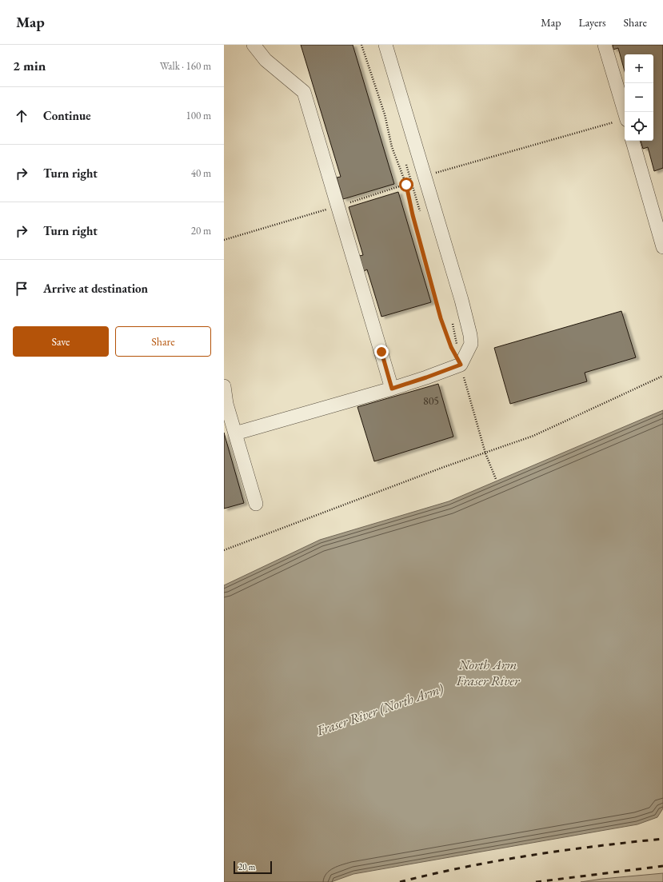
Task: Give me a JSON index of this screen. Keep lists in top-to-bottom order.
{
  "water": ["North Arm Fraser River", "Fraser River (North Arm)"],
  "house_numbers": ["805"],
  "scale_bar": "20 m",
  "page": {
    "header": "Map",
    "nav": ["Map", "Layers", "Share"],
    "heading": ["2 min", "Walk · 160 m"],
    "map_buttons": ["+", "−"],
    "list": [
      ["Continue", "100 m"],
      ["Turn right", "40 m"],
      ["Turn right", "20 m"],
      "Arrive at destination"
    ],
    "buttons": ["Save", "Share"],
    "scale": "20 m"
  }
}
